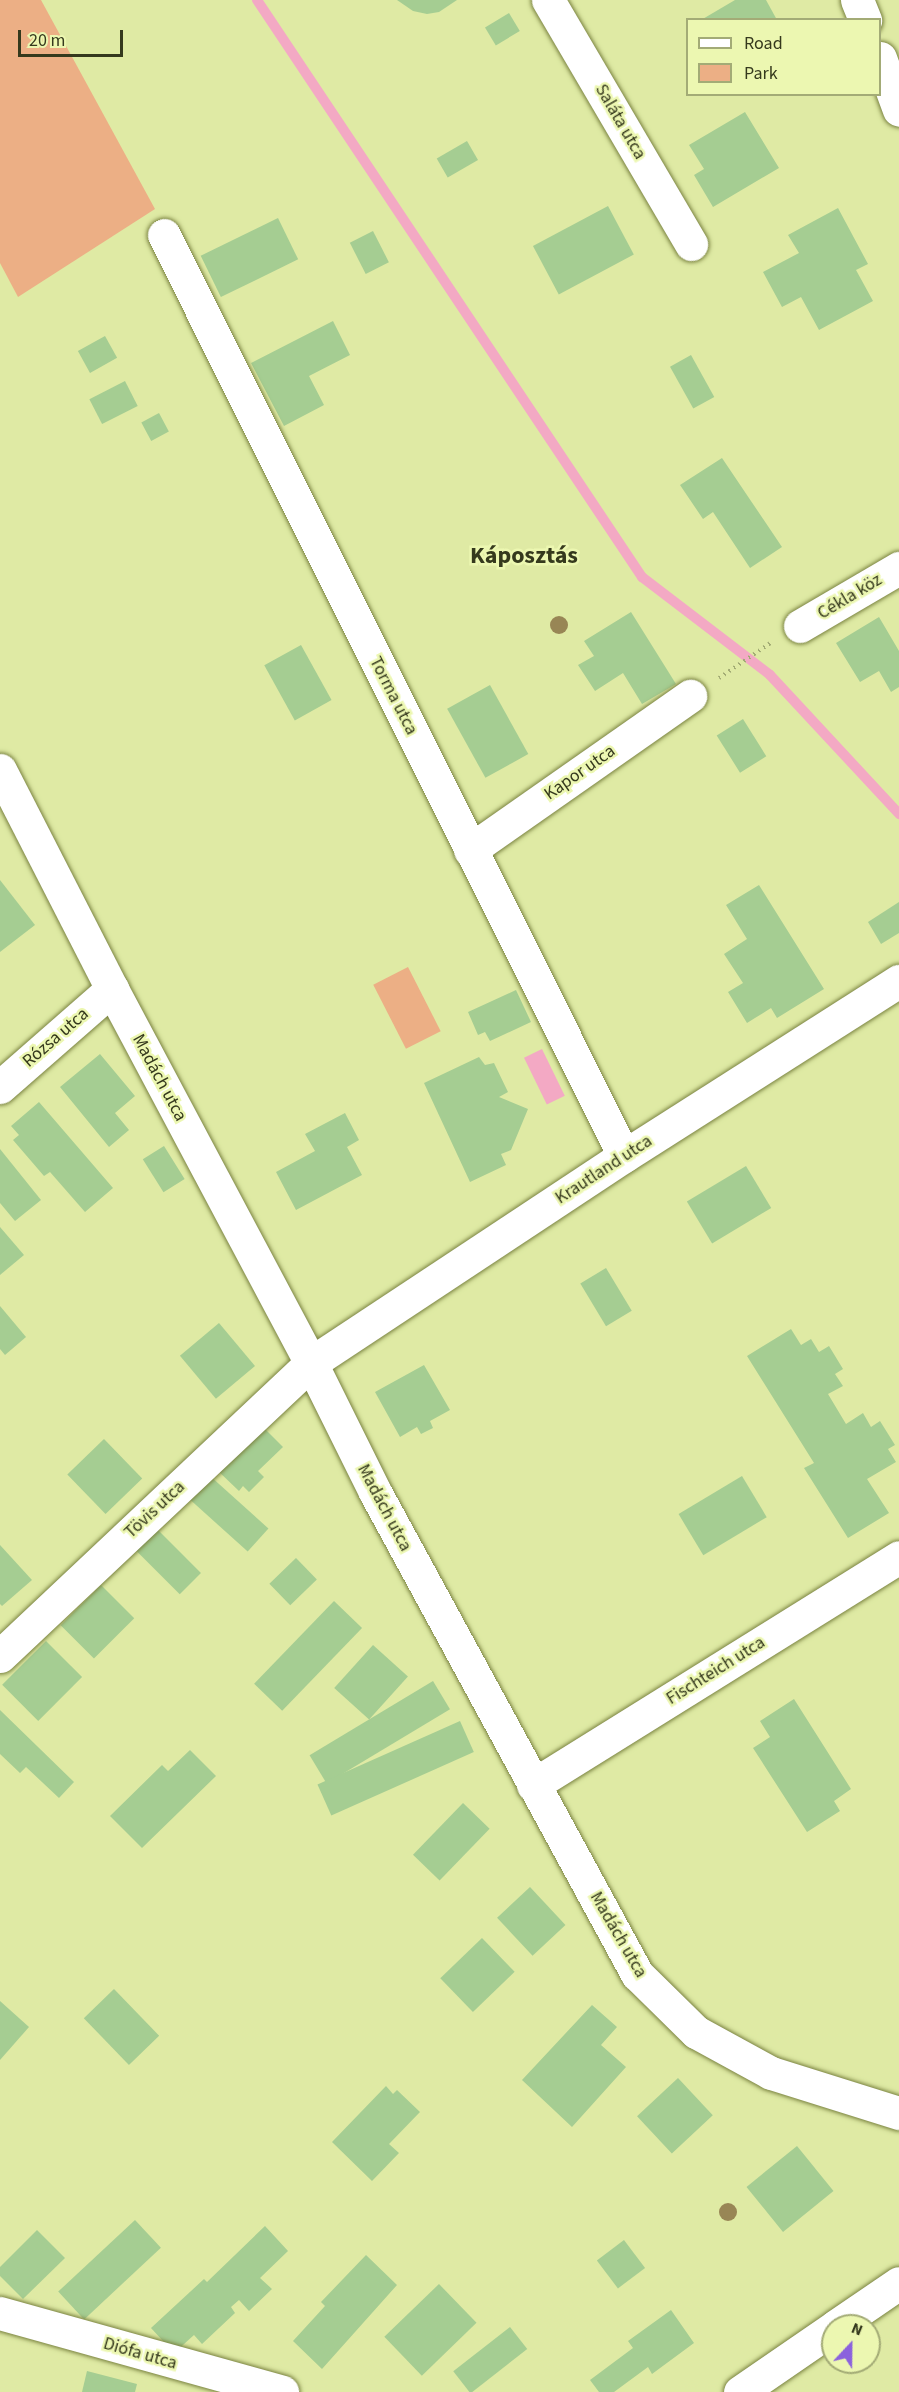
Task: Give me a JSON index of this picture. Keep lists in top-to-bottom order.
{
  "streets": {
    "street": [
      "Saláta utca",
      "Cékla köz",
      "Torma utca",
      "Kapor utca",
      "Rózsa utca",
      "Madách utca",
      "Krautland utca",
      "Tövis utca",
      "Fischteich utca",
      "Diófa utca"
    ]
  },
  "crossings": [
    ["Torma utca", "Kapor utca"],
    ["Torma utca", "Krautland utca"],
    ["Rózsa utca", "Madách utca"],
    ["Madách utca", "Krautland utca"],
    ["Madách utca", "Tövis utca"],
    ["Madách utca", "Fischteich utca"],
    ["Krautland utca", "Tövis utca"]
  ],
  "districts": ["Káposztás"],
  "legend": ["Road", "Park"],
  "scale_bar": "20 m",
  "north": "top"
}
